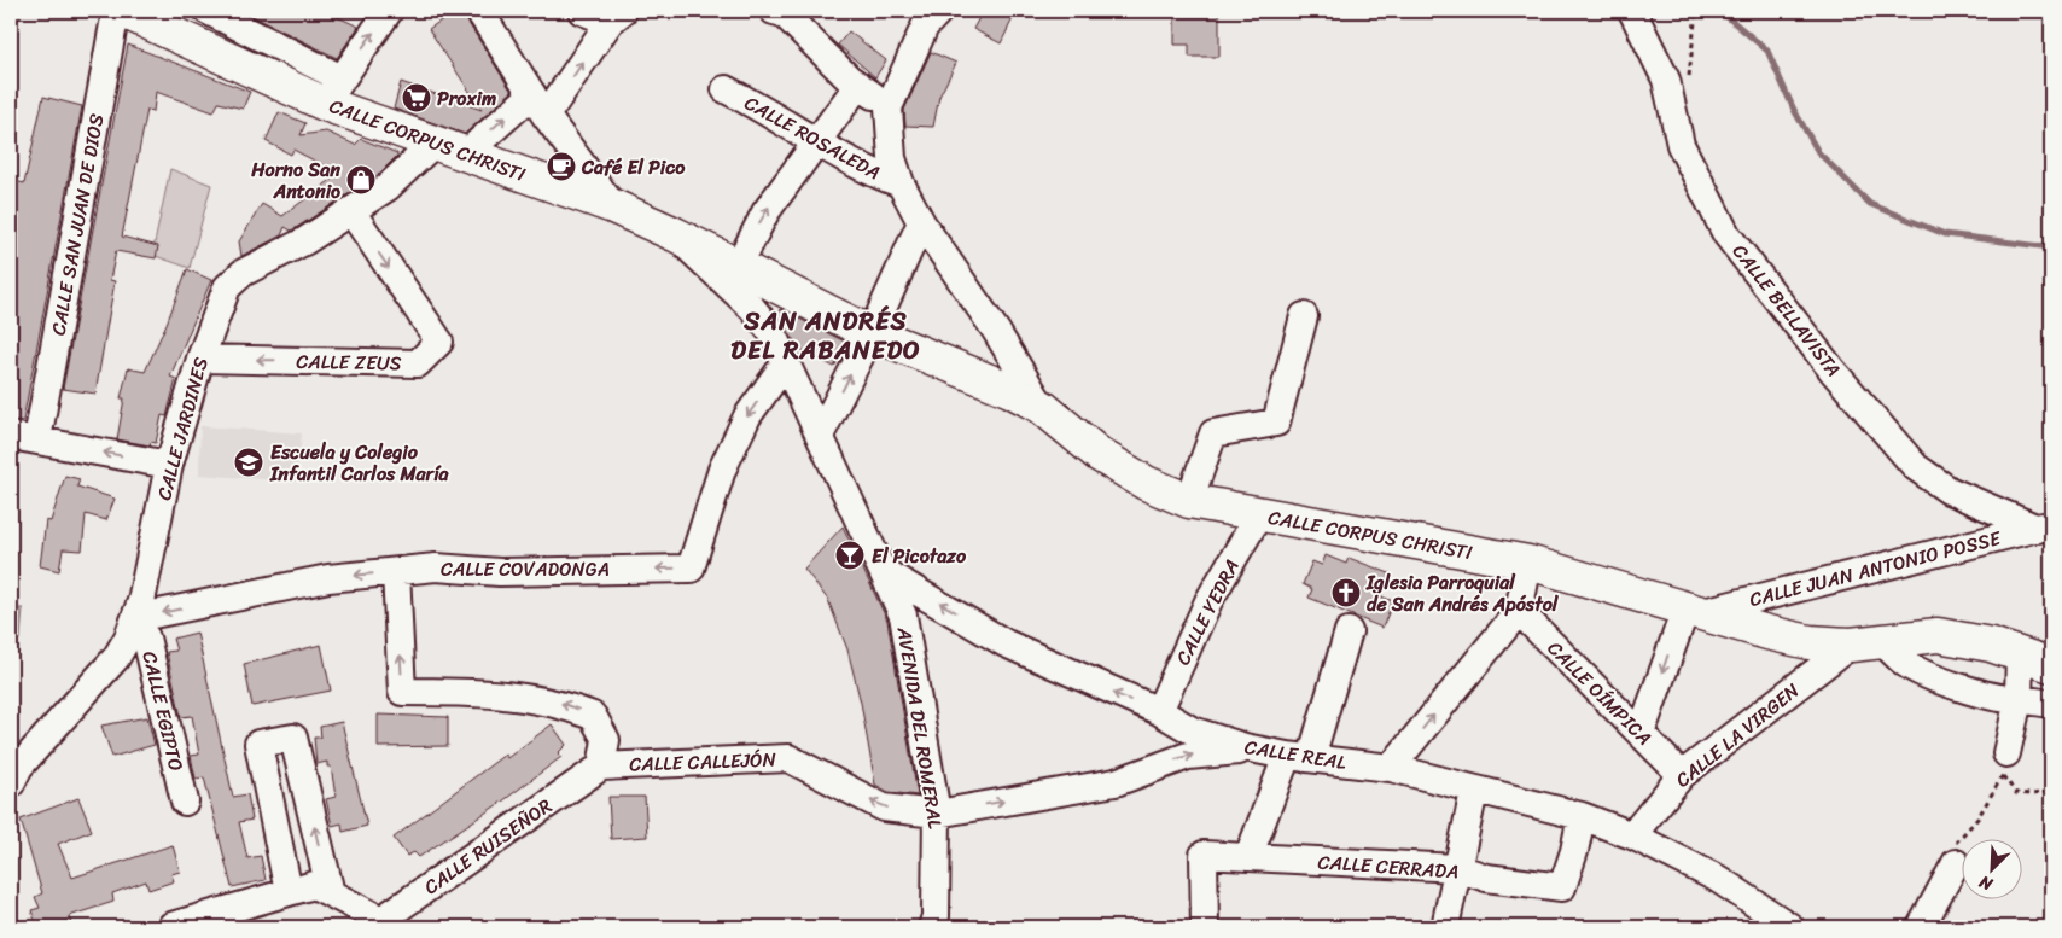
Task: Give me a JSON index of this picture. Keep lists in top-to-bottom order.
{
  "streets": {
    "main road": ["CALLE CORPUS CHRISTI"],
    "street": [
      "CALLE ROSALEDA",
      "CALLE SAN JUAN DE DIOS",
      "CALLE BELLAVISTA",
      "CALLE ZEUS",
      "CALLE JARDINES",
      "CALLE COVADONGA",
      "CALLE JUAN ANTONIO POSSE",
      "CALLE YEDRA",
      "CALLE OÍMPICA",
      "CALLE EGIPTO",
      "AVENIDA DEL ROMERAL",
      "CALLE LA VIRGEN",
      "CALLE REAL",
      "CALLE CALLEJÓN",
      "CALLE RUISEÑOR",
      "CALLE CERRADA"
    ]
  },
  "crossings": [
    ["CALLE CORPUS CHRISTI", "CALLE JARDINES"],
    ["CALLE CORPUS CHRISTI", "CALLE JUAN ANTONIO POSSE"],
    ["CALLE CORPUS CHRISTI", "CALLE YEDRA"],
    ["CALLE CORPUS CHRISTI", "AVENIDA DEL ROMERAL"],
    ["CALLE CORPUS CHRISTI", "CALLE LA VIRGEN"],
    ["CALLE BELLAVISTA", "CALLE JUAN ANTONIO POSSE"],
    ["CALLE ZEUS", "CALLE JARDINES"],
    ["CALLE JARDINES", "CALLE COVADONGA"],
    ["CALLE JARDINES", "CALLE EGIPTO"],
    ["CALLE COVADONGA", "CALLE EGIPTO"],
    ["CALLE COVADONGA", "AVENIDA DEL ROMERAL"],
    ["CALLE YEDRA", "CALLE REAL"],
    ["CALLE OÍMPICA", "CALLE LA VIRGEN"],
    ["AVENIDA DEL ROMERAL", "CALLE REAL"],
    ["AVENIDA DEL ROMERAL", "CALLE CALLEJÓN"],
    ["CALLE LA VIRGEN", "CALLE REAL"],
    ["CALLE REAL", "CALLE CALLEJÓN"],
    ["CALLE REAL", "CALLE CERRADA"],
    ["CALLE CALLEJÓN", "CALLE RUISEÑOR"]
  ],
  "one_way": ["CALLE COVADONGA"],
  "districts": ["SAN ANDRÉS DEL RABANEDO"],
  "places": {
    "supermarket": ["Proxim"],
    "cafe": ["Café El Pico"],
    "shop": ["Horno San Antonio"],
    "school or university": ["Escuela y Colegio Infantil Carlos María"],
    "bar": ["El Picotazo"],
    "church": ["Iglesia Parroquial de San Andrés Apóstol"]
  },
  "north": "bottom left"
}
